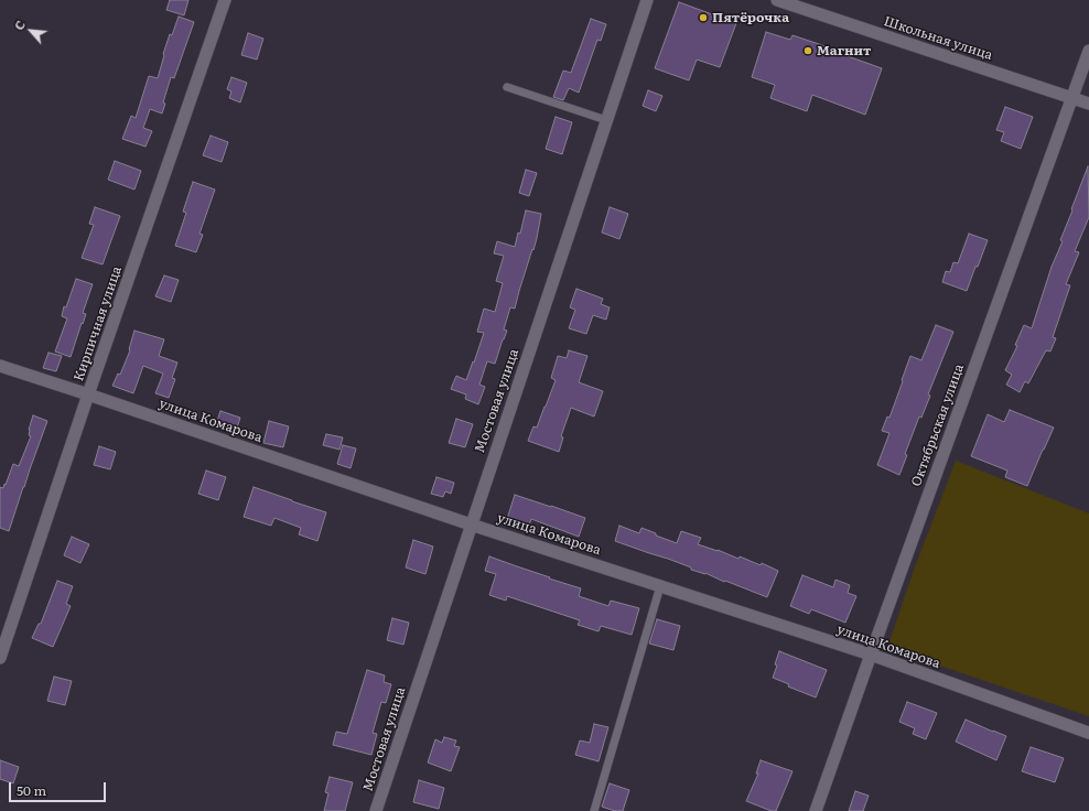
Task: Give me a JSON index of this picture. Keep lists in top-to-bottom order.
{
  "streets": {
    "street": [
      "Школьная улица",
      "Кирпичная улица",
      "Мостовая улица",
      "улица Комарова",
      "Октябрьская улица"
    ]
  },
  "crossings": [
    ["Школьная улица", "Октябрьская улица"],
    ["Кирпичная улица", "улица Комарова"],
    ["Мостовая улица", "улица Комарова"],
    ["улица Комарова", "Октябрьская улица"]
  ],
  "places": ["Пятёрочка", "Магнит"],
  "scale_bar": "50 m",
  "north": "top left"
}
